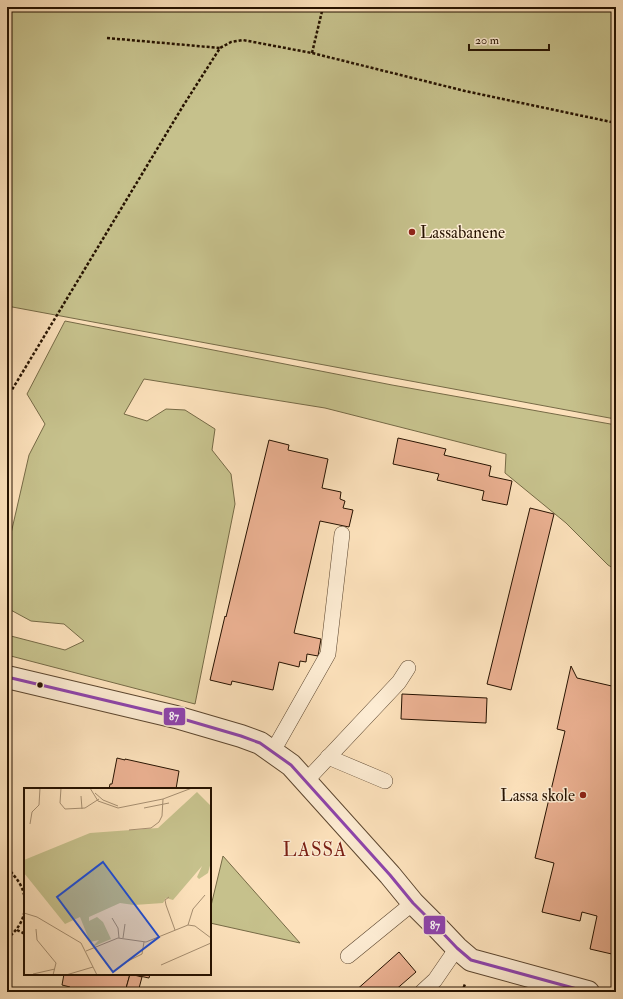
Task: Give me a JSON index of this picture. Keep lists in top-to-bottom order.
{
  "districts": ["LASSA"],
  "places": ["Lassabanene", "Lassa skole"],
  "lines": ["transit line 87"],
  "scale_bar": "20 m"
}
